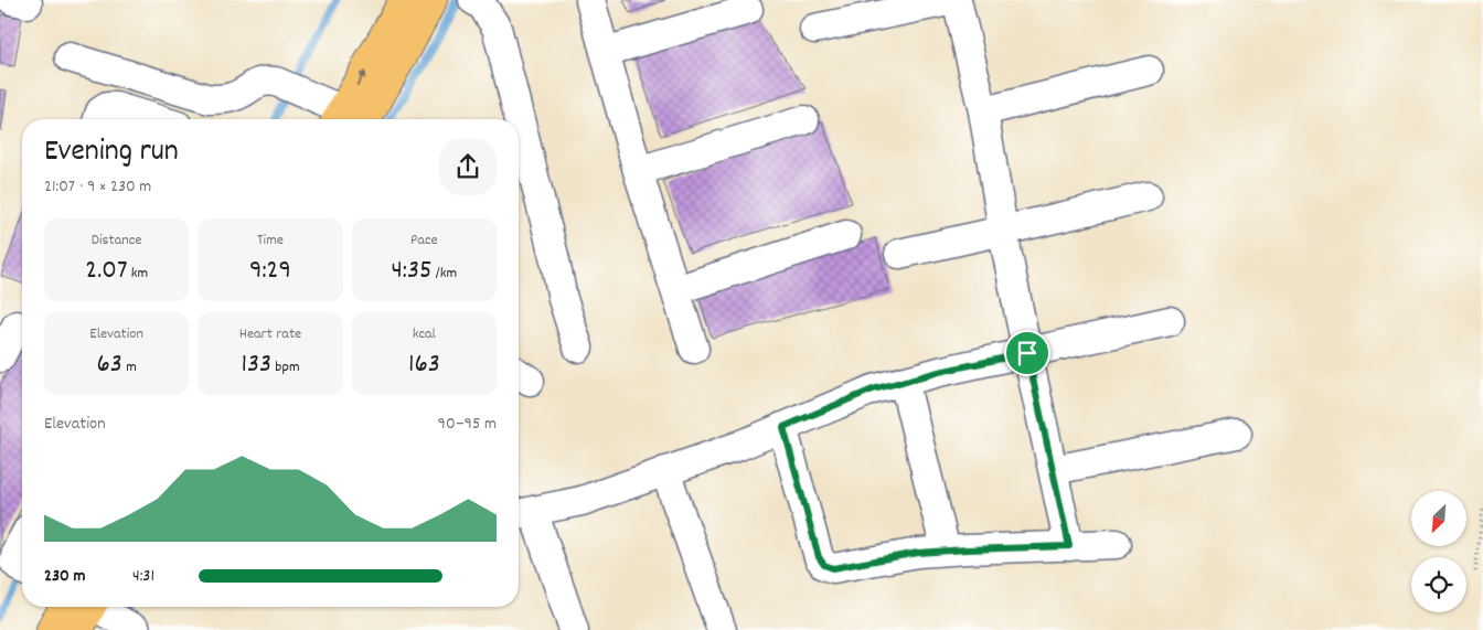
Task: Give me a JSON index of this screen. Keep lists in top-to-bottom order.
{
  "north": "bottom left",
  "page": {
    "heading": ["Evening run", "21:07 · 9 × 230 m"],
    "stats": [
      ["Distance", "2.07 km"],
      ["Time", "9:29"],
      ["Pace", "4:35 /km"],
      ["Elevation", "63 m"],
      ["Heart rate", "133 bpm"],
      ["kcal", "163"]
    ],
    "chart": ["Elevation", "90–95 m"],
    "list": [
      {
        "name": "230 m",
        "note": "4:31"
      }
    ]
  }
}
